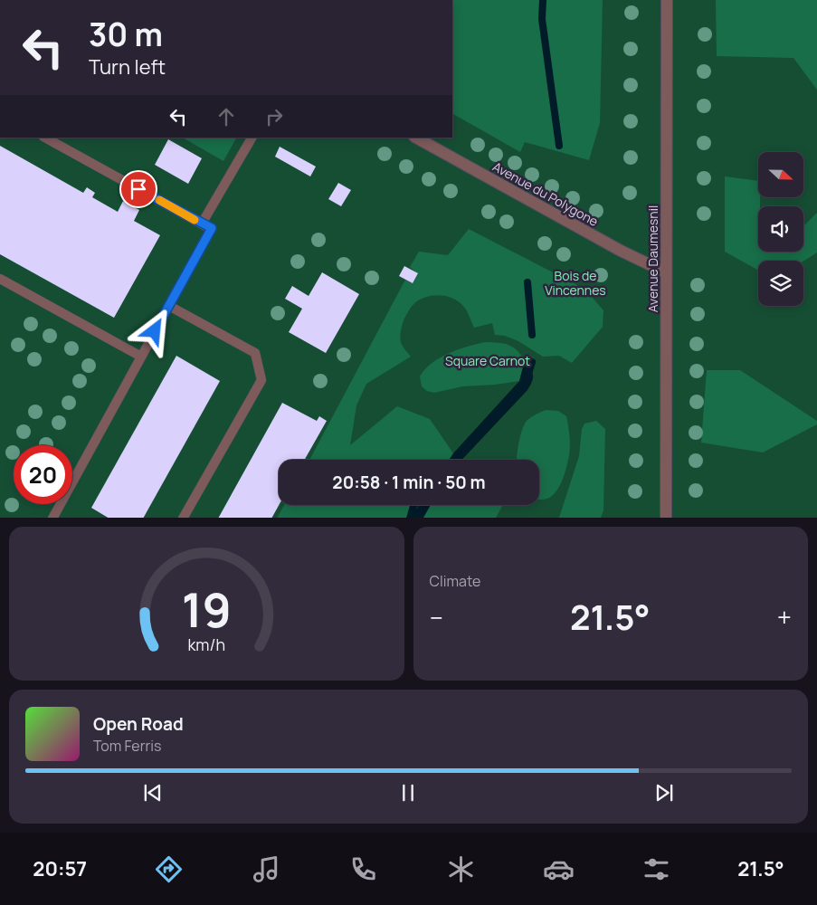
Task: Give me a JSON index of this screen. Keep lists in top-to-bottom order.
{
  "streets": {
    "street": ["Avenue du Polygone", "Avenue Daumesnil"]
  },
  "crossings": [
    ["Avenue du Polygone", "Avenue Daumesnil"]
  ],
  "parks": ["Bois de Vincennes", "Square Carnot"],
  "north": "right",
  "page": {
    "turn": ["30 m", "Turn left"],
    "limit": "20",
    "trip": "20:58 · 1 min · 50 m",
    "tile": "Climate",
    "heat": ["−", "21.5°", "+"],
    "song": ["Open Road", "Tom Ferris"],
    "tabs": ["20:57", "21.5°"],
    "gauge": ["19", "km/h"]
  }
}
